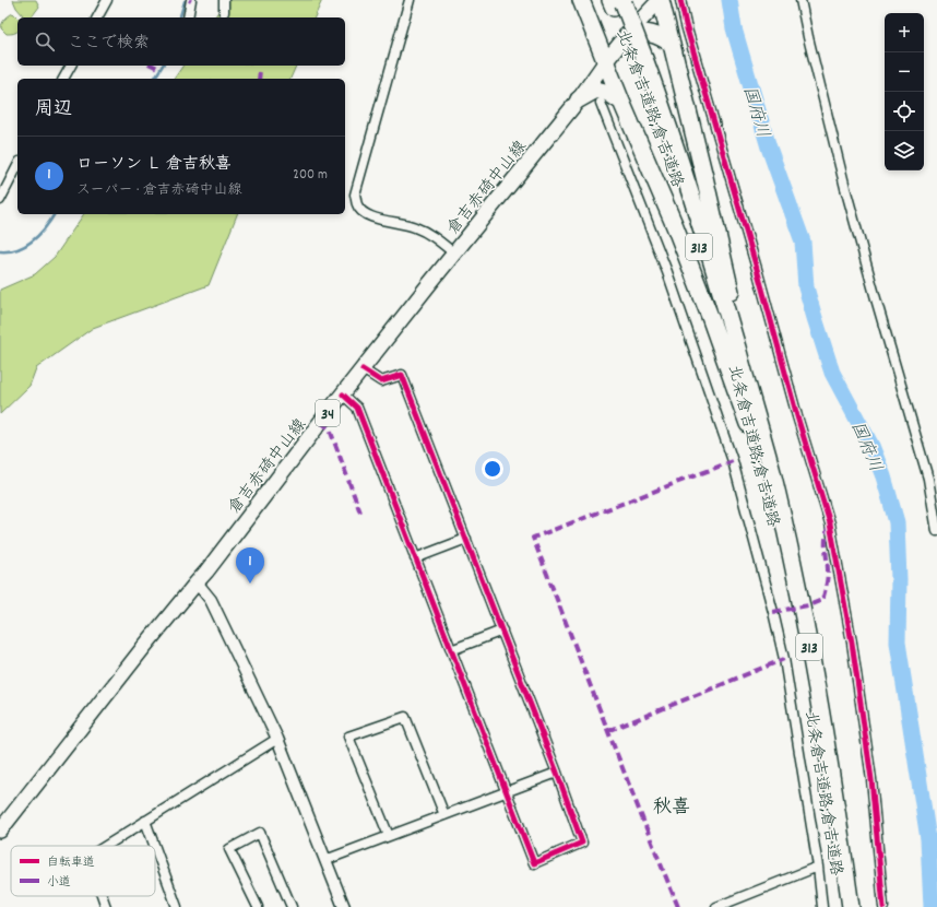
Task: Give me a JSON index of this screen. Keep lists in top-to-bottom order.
{
  "streets": {
    "highway": ["北条倉吉道路;倉吉道路", "313"],
    "main road": ["倉吉赤碕中山線", "34"]
  },
  "districts": ["秋喜"],
  "water": ["国府川"],
  "legend": ["自転車道", "小道"],
  "page": {
    "map_buttons": ["+", "−"],
    "search": "ここで検索",
    "heading": "周辺",
    "list": [
      {
        "mark": "1",
        "name": "ローソン Ｌ 倉吉秋喜",
        "note": "スーパー · 倉吉赤碕中山線",
        "value": "200 m"
      }
    ],
    "pins": "1"
  }
}
